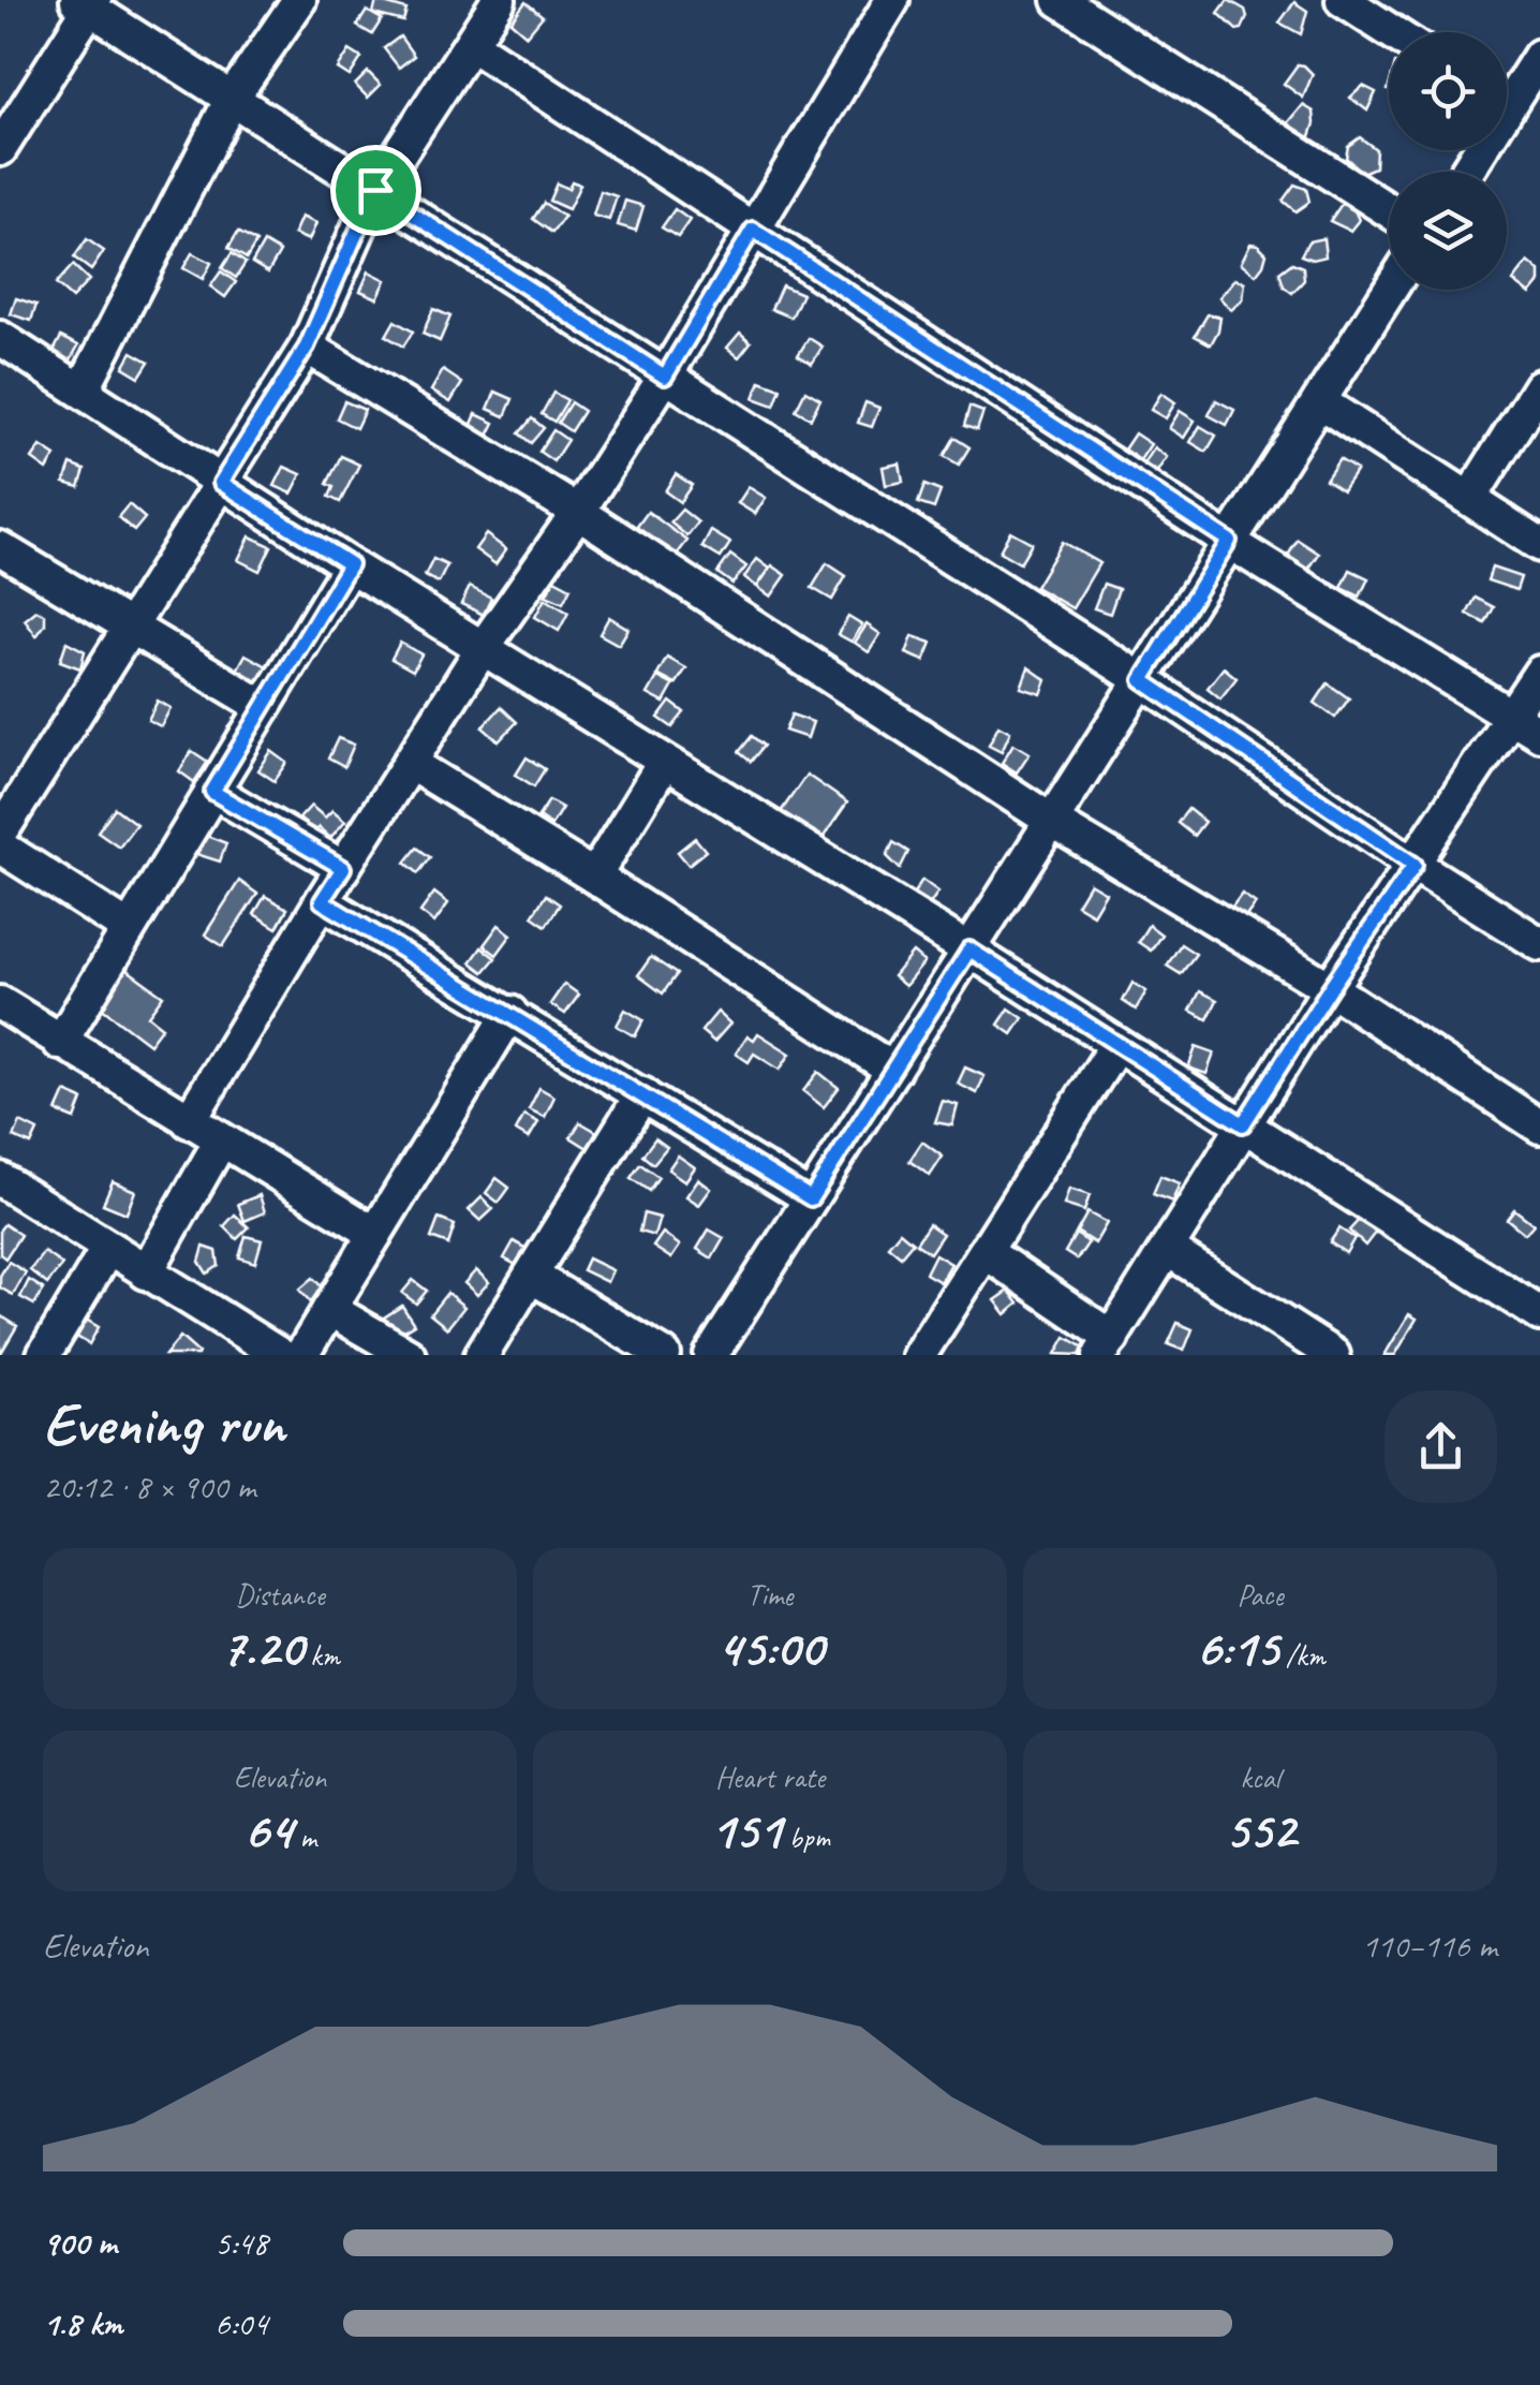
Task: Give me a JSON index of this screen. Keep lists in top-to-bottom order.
{
  "page": {
    "heading": ["Evening run", "20:12 · 8 × 900 m"],
    "stats": [
      ["Distance", "7.20 km"],
      ["Time", "45:00"],
      ["Pace", "6:15 /km"],
      ["Elevation", "64 m"],
      ["Heart rate", "151 bpm"],
      ["kcal", "552"]
    ],
    "chart": ["Elevation", "110–116 m"],
    "list": [
      {
        "name": "900 m",
        "note": "5:48"
      },
      {
        "name": "1.8 km",
        "note": "6:04"
      }
    ]
  }
}
